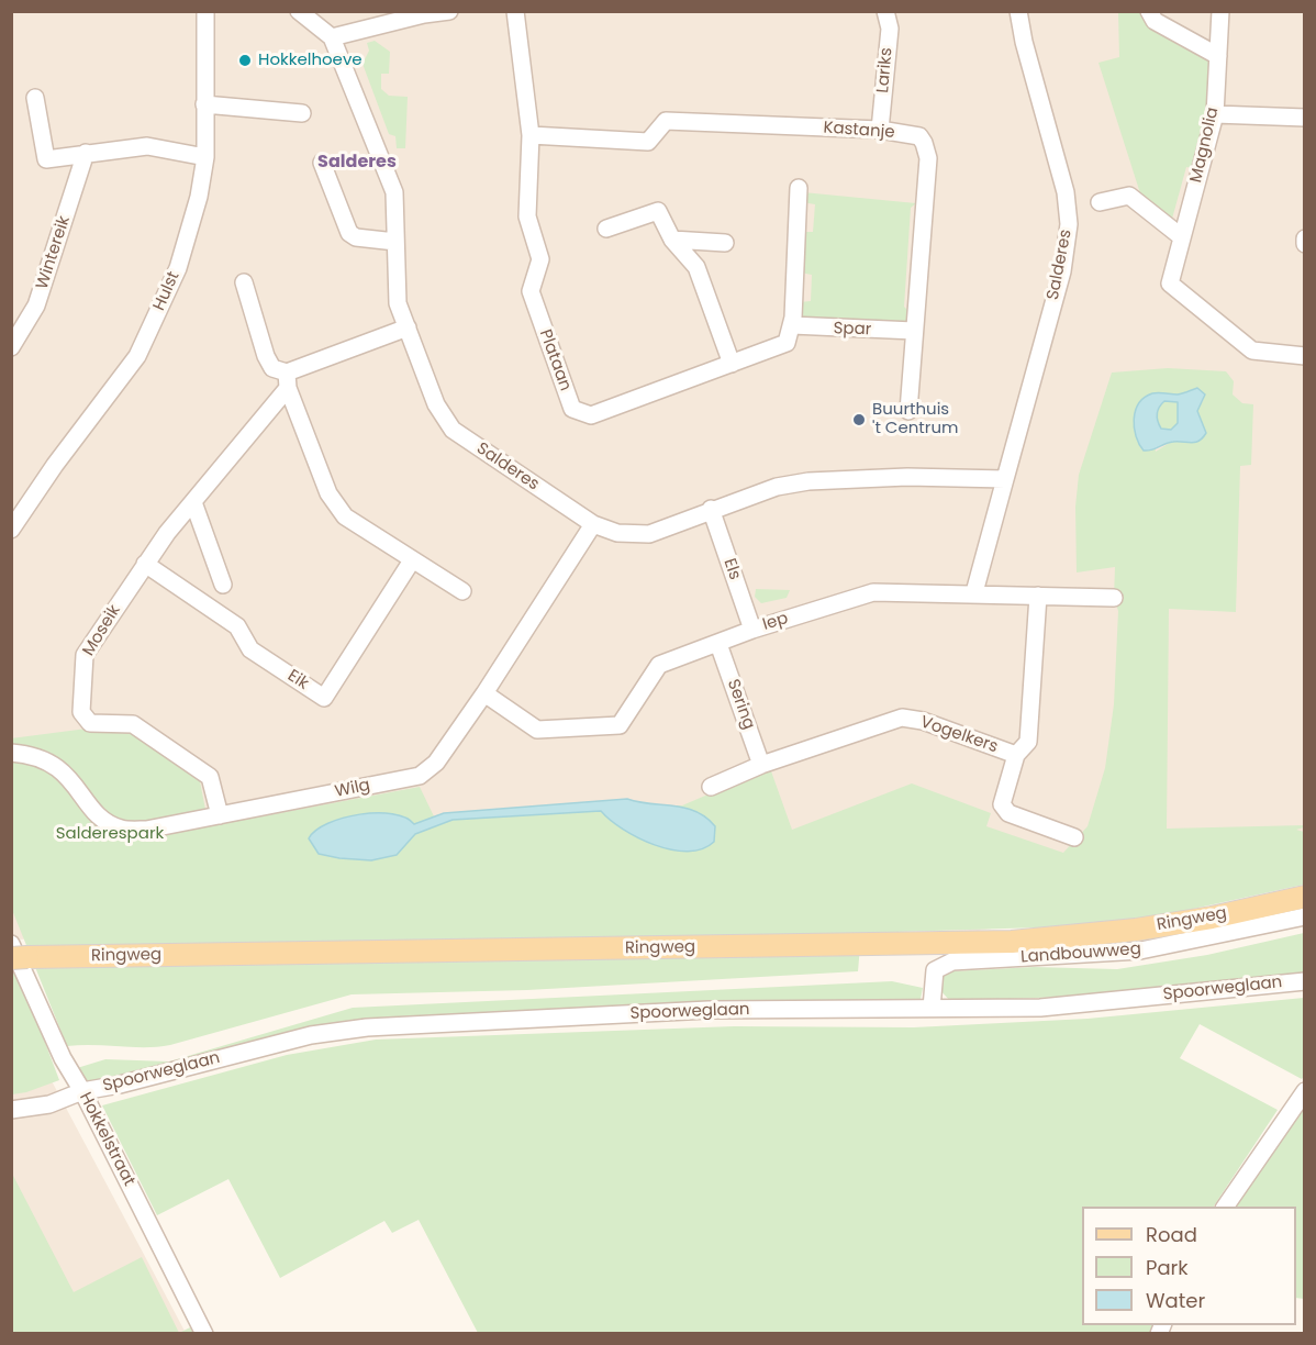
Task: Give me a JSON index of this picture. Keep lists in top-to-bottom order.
{
  "streets": {
    "main road": ["Ringweg"],
    "street": [
      "Lariks",
      "Kastanje",
      "Magnolia",
      "Wintereik",
      "Salderes",
      "Hulst",
      "Spar",
      "Plataan",
      "Els",
      "Iep",
      "Moseik",
      "Eik",
      "Sering",
      "Vogelkers",
      "Wilg",
      "Landbouwweg",
      "Spoorweglaan",
      "Hokkelstraat"
    ]
  },
  "crossings": [
    ["Lariks", "Kastanje"],
    ["Kastanje", "Spar"],
    ["Kastanje", "Plataan"],
    ["Salderes", "Els"],
    ["Salderes", "Iep"],
    ["Salderes", "Moseik"],
    ["Salderes", "Wilg"],
    ["Spar", "Plataan"],
    ["Els", "Iep"],
    ["Iep", "Sering"],
    ["Iep", "Vogelkers"],
    ["Iep", "Wilg"],
    ["Moseik", "Eik"],
    ["Moseik", "Wilg"],
    ["Sering", "Vogelkers"],
    ["Ringweg", "Hokkelstraat"],
    ["Landbouwweg", "Spoorweglaan"],
    ["Spoorweglaan", "Hokkelstraat"]
  ],
  "districts": ["Salderes"],
  "parks": ["Salderespark"],
  "places": ["Hokkelhoeve", "Buurthuis 't Centrum"],
  "legend": ["Road", "Park", "Water"]
}
